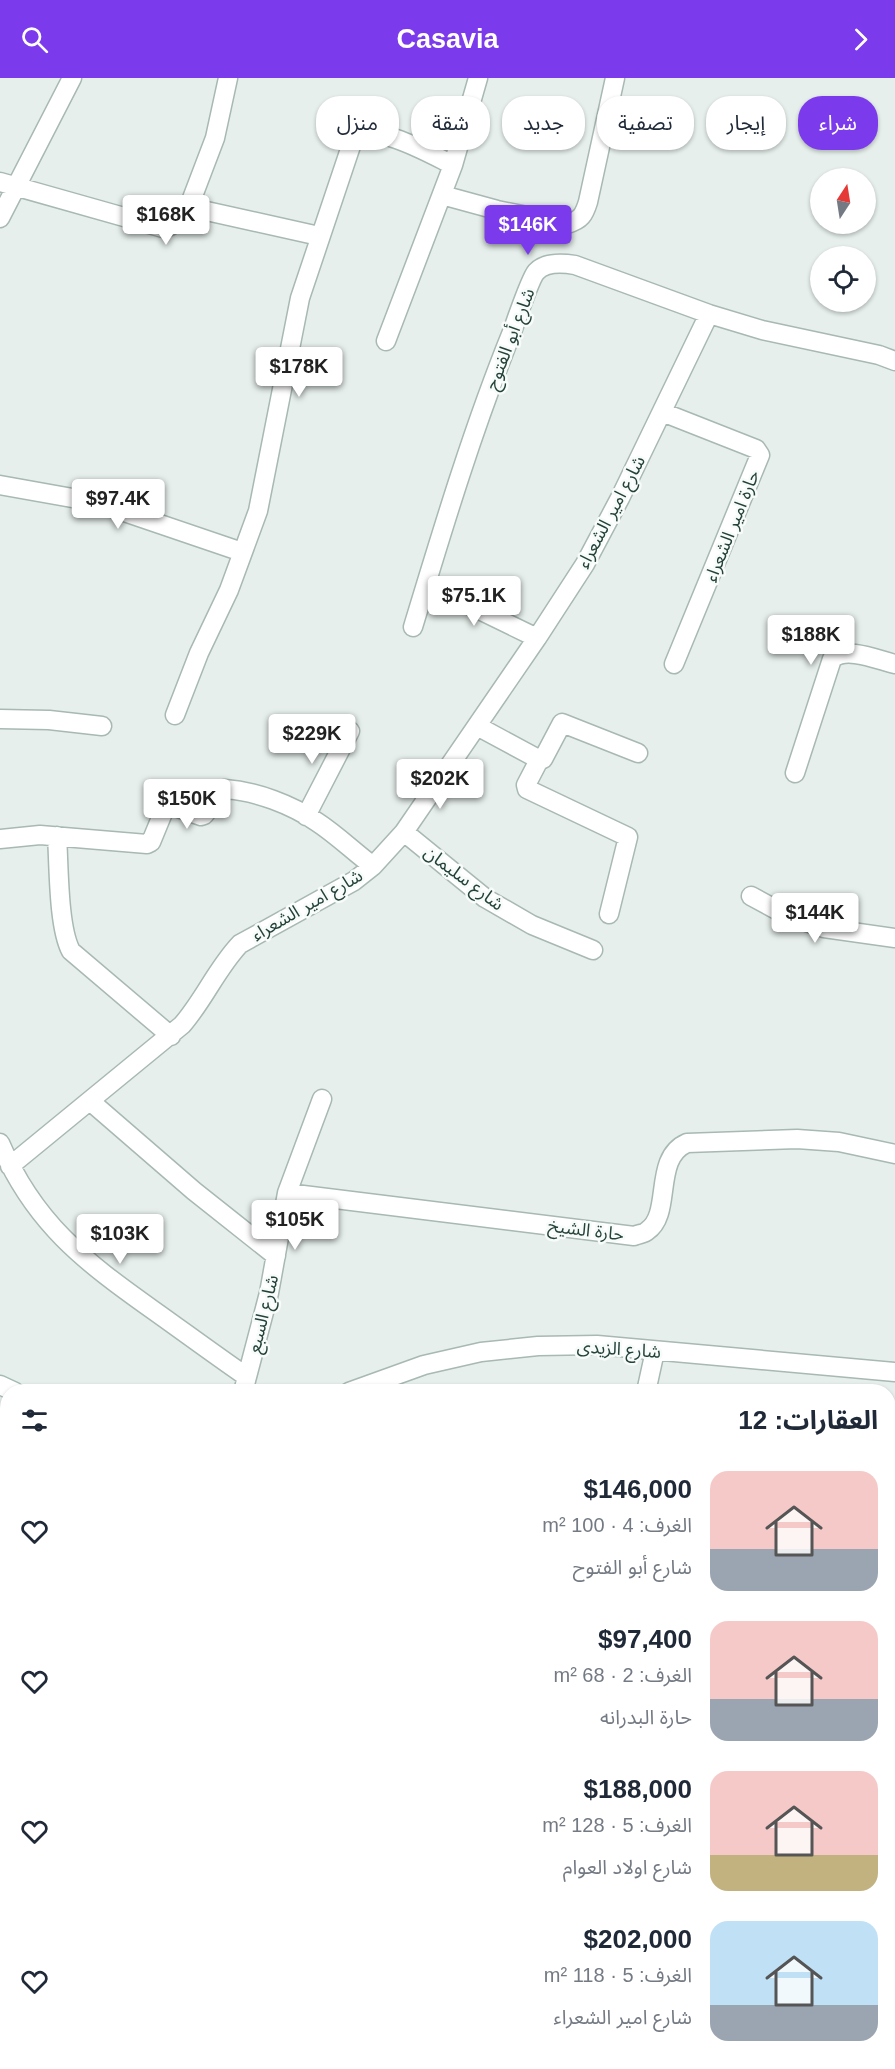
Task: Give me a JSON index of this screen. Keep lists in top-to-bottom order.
{
  "streets": {
    "street": [
      "شارع أبو الفتوح",
      "شارع امير الشعراء",
      "حارة امير الشعراء",
      "شارع سليمان",
      "حارة الشيخ",
      "شارع السبع",
      "شارع الزيدى"
    ]
  },
  "crossings": [
    ["شارع أبو الفتوح", "شارع امير الشعراء"],
    ["شارع امير الشعراء", "حارة امير الشعراء"],
    ["شارع امير الشعراء", "شارع سليمان"],
    ["حارة الشيخ", "شارع السبع"]
  ],
  "north": "top",
  "page": {
    "header": "Casavia",
    "chip": [
      "شراء",
      "إيجار",
      "تصفية",
      "جديد",
      "شقة",
      "منزل"
    ],
    "price": [
      "$168K",
      "$146K",
      "$178K",
      "$97.4K",
      "$75.1K",
      "$188K",
      "$229K",
      "$202K",
      "$150K",
      "$144K",
      "$105K",
      "$103K"
    ],
    "heading": "العقارات: 12",
    "list": [
      {
        "name": "$146,000",
        "note": "الغرف: 4 · 100 m² · شارع أبو الفتوح"
      },
      {
        "name": "$97,400",
        "note": "الغرف: 2 · 68 m² · حارة البدرانه"
      },
      {
        "name": "$188,000",
        "note": "الغرف: 5 · 128 m² · شارع اولاد العوام"
      },
      {
        "name": "$202,000",
        "note": "الغرف: 5 · 118 m² · شارع امير الشعراء"
      }
    ]
  }
}
